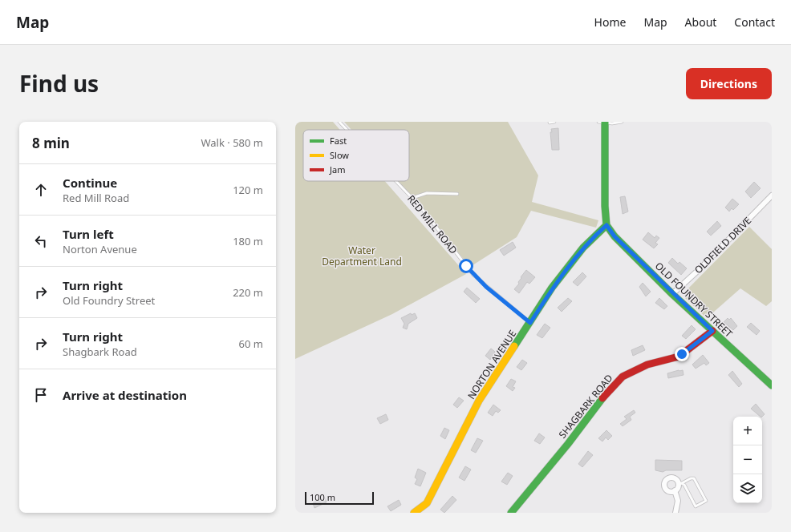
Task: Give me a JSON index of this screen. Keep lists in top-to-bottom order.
{
  "streets": {
    "street": [
      "OLDFIELD DRIVE",
      "OLD FOUNDRY STREET",
      "NORTON AVENUE",
      "SHAGBARK ROAD"
    ],
    "lane": ["RED MILL ROAD"]
  },
  "crossings": [
    ["RED MILL ROAD", "NORTON AVENUE"],
    ["OLDFIELD DRIVE", "OLD FOUNDRY STREET"],
    ["OLD FOUNDRY STREET", "NORTON AVENUE"],
    ["OLD FOUNDRY STREET", "SHAGBARK ROAD"]
  ],
  "parks": ["Water Department Land"],
  "legend": ["Fast", "Slow", "Jam"],
  "scale_bar": "100 m",
  "page": {
    "header": "Map",
    "nav": [
      "Home",
      "Map",
      "About",
      "Contact"
    ],
    "title": "Find us",
    "buttons": "Directions",
    "heading": ["8 min", "Walk · 580 m"],
    "list": [
      ["Continue", "Red Mill Road", "120 m"],
      ["Turn left", "Norton Avenue", "180 m"],
      ["Turn right", "Old Foundry Street", "220 m"],
      ["Turn right", "Shagbark Road", "60 m"],
      "Arrive at destination"
    ],
    "map_buttons": ["+", "−"],
    "scale": "100 m"
  }
}
